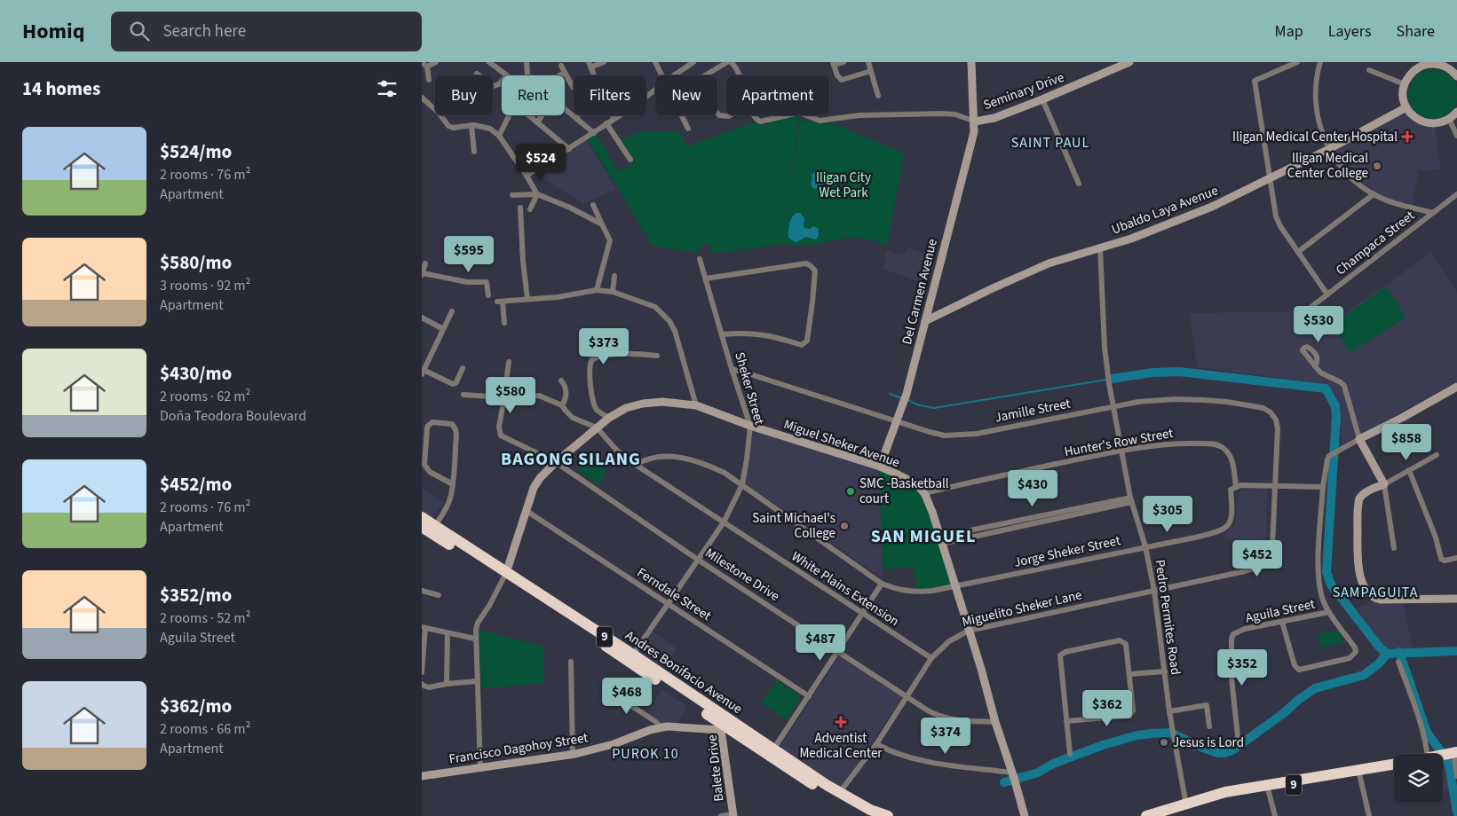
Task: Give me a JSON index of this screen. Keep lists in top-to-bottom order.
{
  "streets": {
    "highway": ["9", "Andres Bonifacio Avenue"],
    "street": [
      "Seminary Drive",
      "Ubaldo Laya Avenue",
      "Champaca Street",
      "Del Carmen Avenue",
      "Sheker Street",
      "Jamille Street",
      "Hunter's Row Street",
      "Miguel Sheker Avenue",
      "Jorge Sheker Street",
      "Milestone Drive",
      "White Plains Extension",
      "Ferndale Street",
      "Miguelito Sheker Lane",
      "Aguila Street",
      "Pedro Permites Road",
      "Francisco Dagohoy Street",
      "Balete Drive"
    ]
  },
  "crossings": [
    ["Seminary Drive", "Del Carmen Avenue"],
    ["Ubaldo Laya Avenue", "Del Carmen Avenue"],
    ["Ubaldo Laya Avenue", "Pedro Permites Road"],
    ["Del Carmen Avenue", "Jamille Street"],
    ["Del Carmen Avenue", "Miguel Sheker Avenue"],
    ["Sheker Street", "Jamille Street"],
    ["Sheker Street", "Miguel Sheker Avenue"],
    ["Sheker Street", "Jorge Sheker Street"],
    ["Sheker Street", "Milestone Drive"],
    ["Sheker Street", "White Plains Extension"],
    ["Sheker Street", "Ferndale Street"],
    ["Sheker Street", "Andres Bonifacio Avenue"],
    ["Jamille Street", "Miguelito Sheker Lane"],
    ["Jamille Street", "Pedro Permites Road"],
    ["Hunter's Row Street", "Miguel Sheker Avenue"],
    ["Hunter's Row Street", "Jorge Sheker Street"],
    ["Hunter's Row Street", "Pedro Permites Road"],
    ["Miguel Sheker Avenue", "Milestone Drive"],
    ["Miguel Sheker Avenue", "White Plains Extension"],
    ["Miguel Sheker Avenue", "Ferndale Street"],
    ["Miguel Sheker Avenue", "Andres Bonifacio Avenue"],
    ["Jorge Sheker Street", "White Plains Extension"],
    ["Jorge Sheker Street", "Pedro Permites Road"],
    ["Milestone Drive", "Miguelito Sheker Lane"],
    ["White Plains Extension", "Miguelito Sheker Lane"],
    ["Miguelito Sheker Lane", "Pedro Permites Road"],
    ["Miguelito Sheker Lane", "Andres Bonifacio Avenue"],
    ["Pedro Permites Road", "9"],
    ["Andres Bonifacio Avenue", "Francisco Dagohoy Street"],
    ["Andres Bonifacio Avenue", "Balete Drive"],
    ["Francisco Dagohoy Street", "Balete Drive"]
  ],
  "districts": [
    "SAINT PAUL",
    "BAGONG SILANG",
    "SAN MIGUEL",
    "SAMPAGUITA",
    "PUROK 10"
  ],
  "parks": ["Iligan City Wet Park"],
  "places": {
    "health": ["Iligan Medical Center Hospital", "Adventist Medical Center"],
    "other": [
      "Iligan Medical Center College",
      "SMC -Basketball court",
      "Saint Michael's College",
      "Jesus is Lord"
    ]
  },
  "page": {
    "header": "Homiq",
    "search": "Search here",
    "nav": ["Map", "Layers", "Share"],
    "heading": "14 homes",
    "chip": [
      "Buy",
      "Rent",
      "Filters",
      "New",
      "Apartment"
    ],
    "list": [
      {
        "name": "$524/mo",
        "note": "2 rooms · 76 m² · Apartment"
      },
      {
        "name": "$580/mo",
        "note": "3 rooms · 92 m² · Apartment"
      },
      {
        "name": "$430/mo",
        "note": "2 rooms · 62 m² · Doña Teodora Boulevard"
      },
      {
        "name": "$452/mo",
        "note": "2 rooms · 76 m² · Apartment"
      },
      {
        "name": "$352/mo",
        "note": "2 rooms · 52 m² · Aguila Street"
      },
      {
        "name": "$362/mo",
        "note": "2 rooms · 66 m² · Apartment"
      }
    ],
    "price": [
      "$524",
      "$595",
      "$530",
      "$373",
      "$580",
      "$858",
      "$430",
      "$305",
      "$452",
      "$487",
      "$352",
      "$468",
      "$362",
      "$374"
    ]
  }
}
